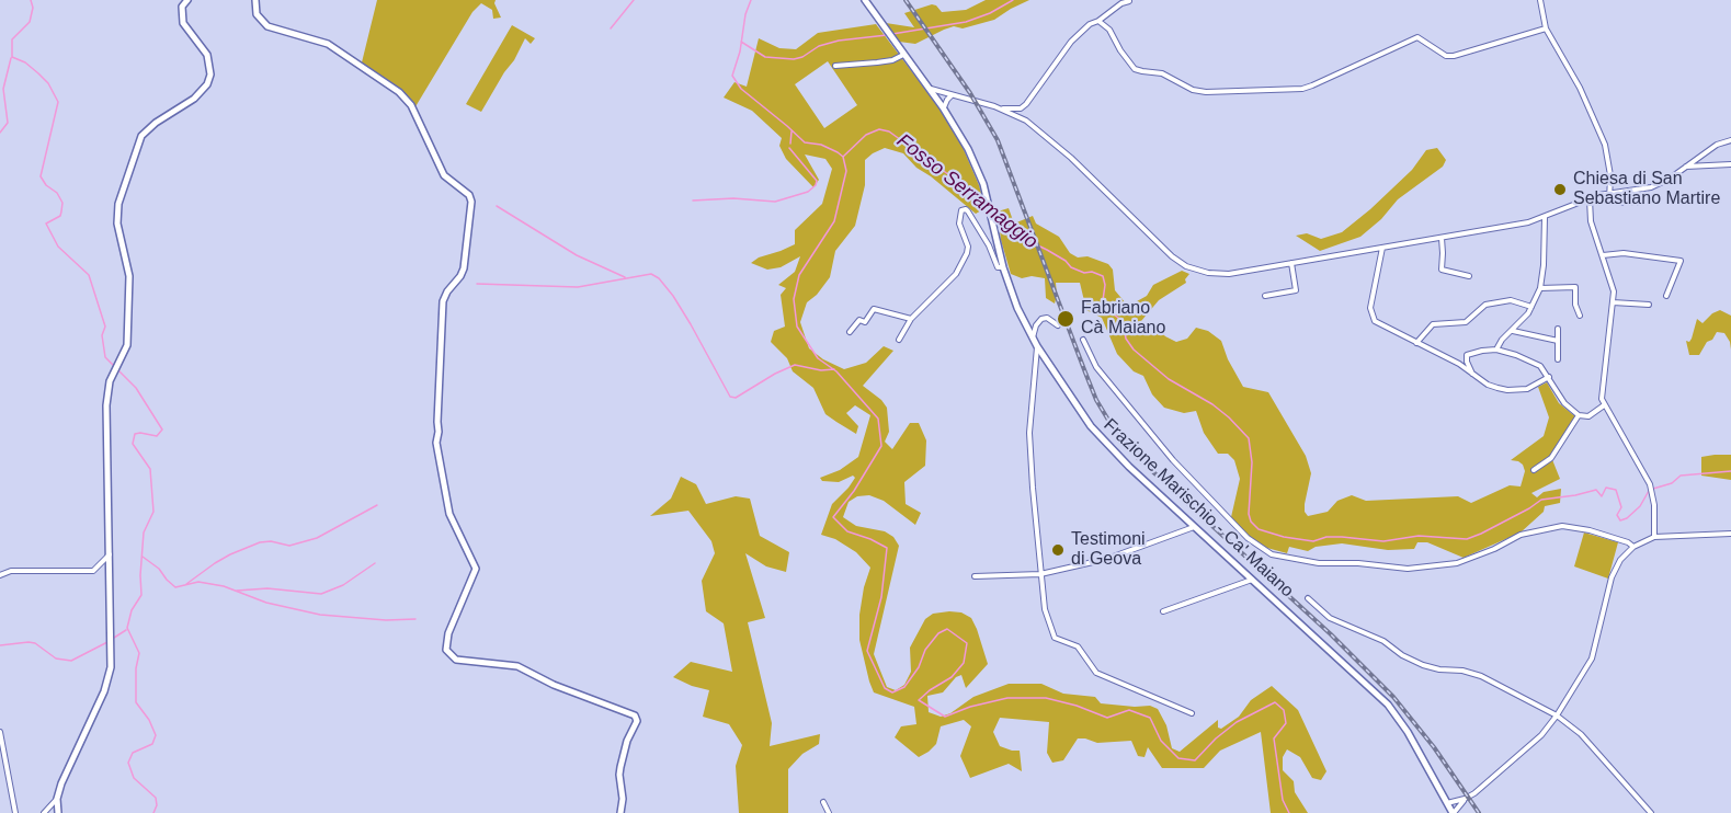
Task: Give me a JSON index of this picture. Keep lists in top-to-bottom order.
{
  "streets": {
    "street": ["Frazione Marischio - Ca' Maiano"]
  },
  "water": ["Fosso Serramaggio"],
  "places": ["Chiesa di San Sebastiano Martire", "Fabriano Cà Maiano", "Testimoni di Geova"]
}
